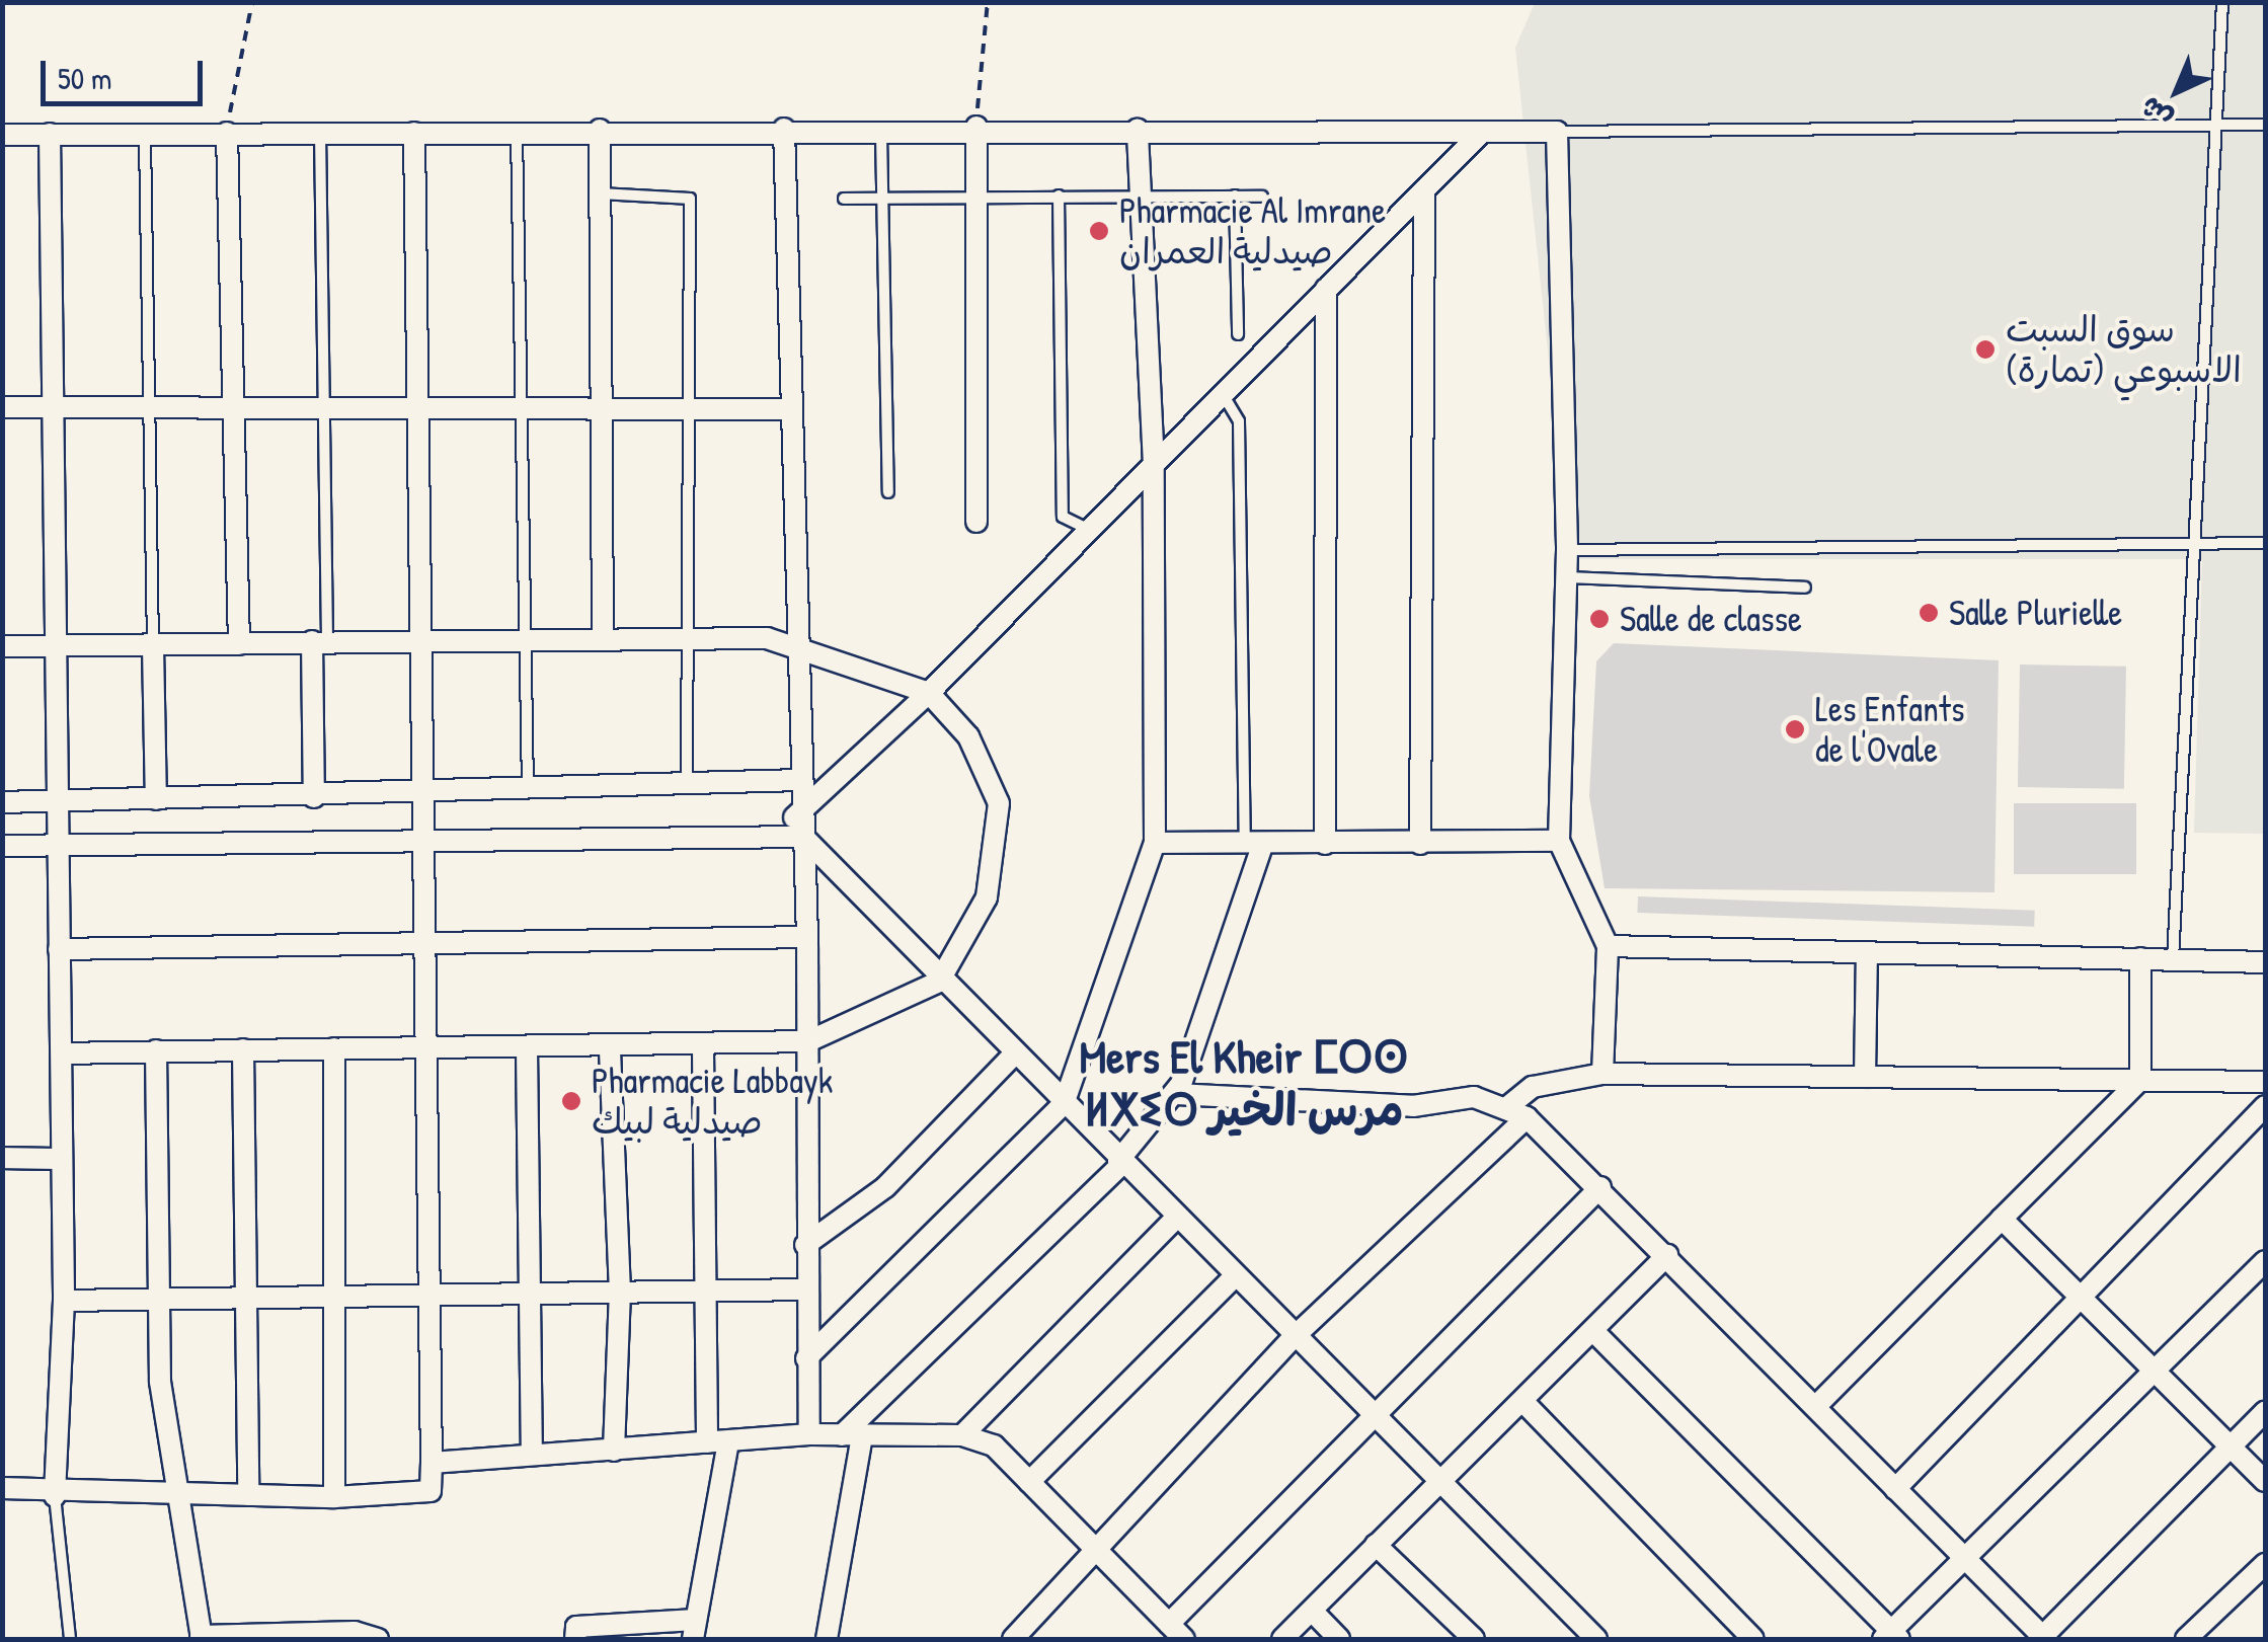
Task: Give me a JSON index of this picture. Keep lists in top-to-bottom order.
{
  "districts": ["Mers El Kheir ⵎⵔⵙ ⵍⵅⵉⵔ مرس الخير"],
  "places": [
    "Pharmacie Al Imrane صيدلية العمران",
    "سوق السبت الاسبوعي (تمارة)",
    "Salle Plurielle",
    "Salle de classe",
    "Les Enfants de l'Ovale",
    "Pharmacie Labbayk صيدلية لبيك"
  ],
  "scale_bar": "50 m",
  "north": "bottom left"
}
